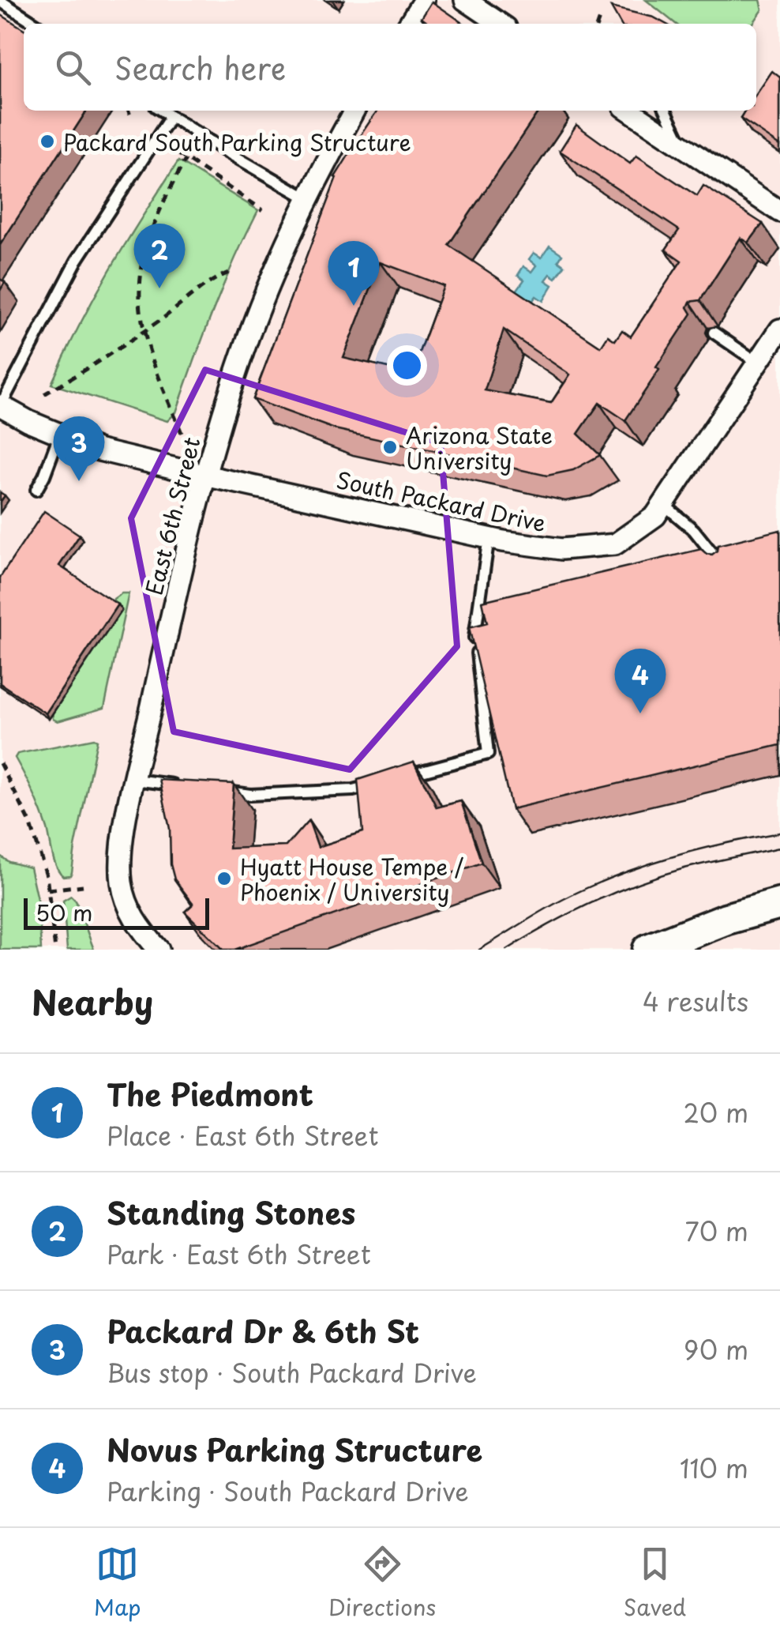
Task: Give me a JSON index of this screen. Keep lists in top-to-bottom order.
{
  "streets": {
    "street": ["South Packard Drive", "East 6th Street"]
  },
  "crossings": [
    ["South Packard Drive", "East 6th Street"]
  ],
  "places": ["Packard South Parking Structure", "Arizona State University", "Hyatt House Tempe / Phoenix / University"],
  "scale_bar": "50 m",
  "page": {
    "search": "Search here",
    "pins": [
      "2",
      "1",
      "3",
      "4"
    ],
    "scale": "50 m",
    "heading": ["Nearby", "4 results"],
    "list": [
      {
        "mark": "1",
        "name": "The Piedmont",
        "note": "Place · East 6th Street",
        "value": "20 m"
      },
      {
        "mark": "2",
        "name": "Standing Stones",
        "note": "Park · East 6th Street",
        "value": "70 m"
      },
      {
        "mark": "3",
        "name": "Packard Dr & 6th St",
        "note": "Bus stop · South Packard Drive",
        "value": "90 m"
      },
      {
        "mark": "4",
        "name": "Novus Parking Structure",
        "note": "Parking · South Packard Drive",
        "value": "110 m"
      }
    ],
    "nav": ["Map", "Directions", "Saved"]
  }
}
